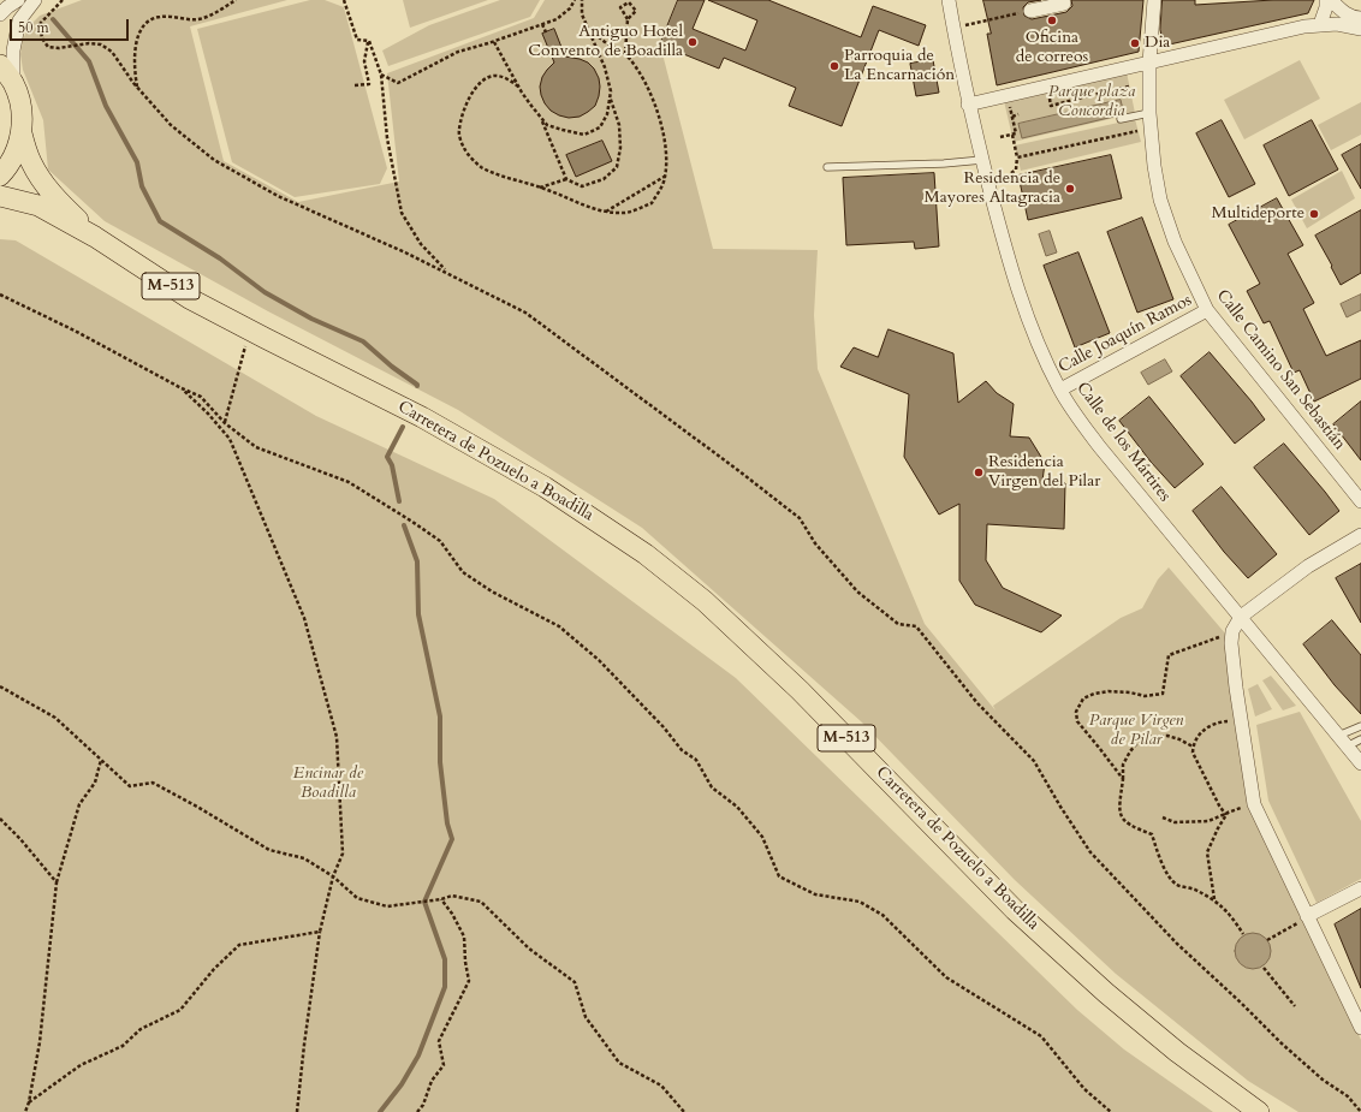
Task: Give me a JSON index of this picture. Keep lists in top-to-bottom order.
{
  "streets": {
    "main road": ["M-513", "Carretera de Pozuelo a Boadilla"],
    "street": ["Calle Joaquín Ramos", "Calle Camino San Sebastián", "Calle de los Mártires"]
  },
  "crossings": [
    ["M-513", "Carretera de Pozuelo a Boadilla"],
    ["Calle Joaquín Ramos", "Calle Camino San Sebastián"],
    ["Calle Joaquín Ramos", "Calle de los Mártires"]
  ],
  "parks": ["Parque plaza Concordia", "Parque Virgen de Pilar", "Encinar de Boadilla"],
  "places": [
    "Oficina de correos",
    "Antiguo Hotel Convento de Boadilla",
    "Dia",
    "Parroquia de La Encarnación",
    "Residencia de Mayores Altagracia",
    "Multideporte",
    "Residencia Virgen del Pilar"
  ],
  "scale_bar": "50 m"
}
